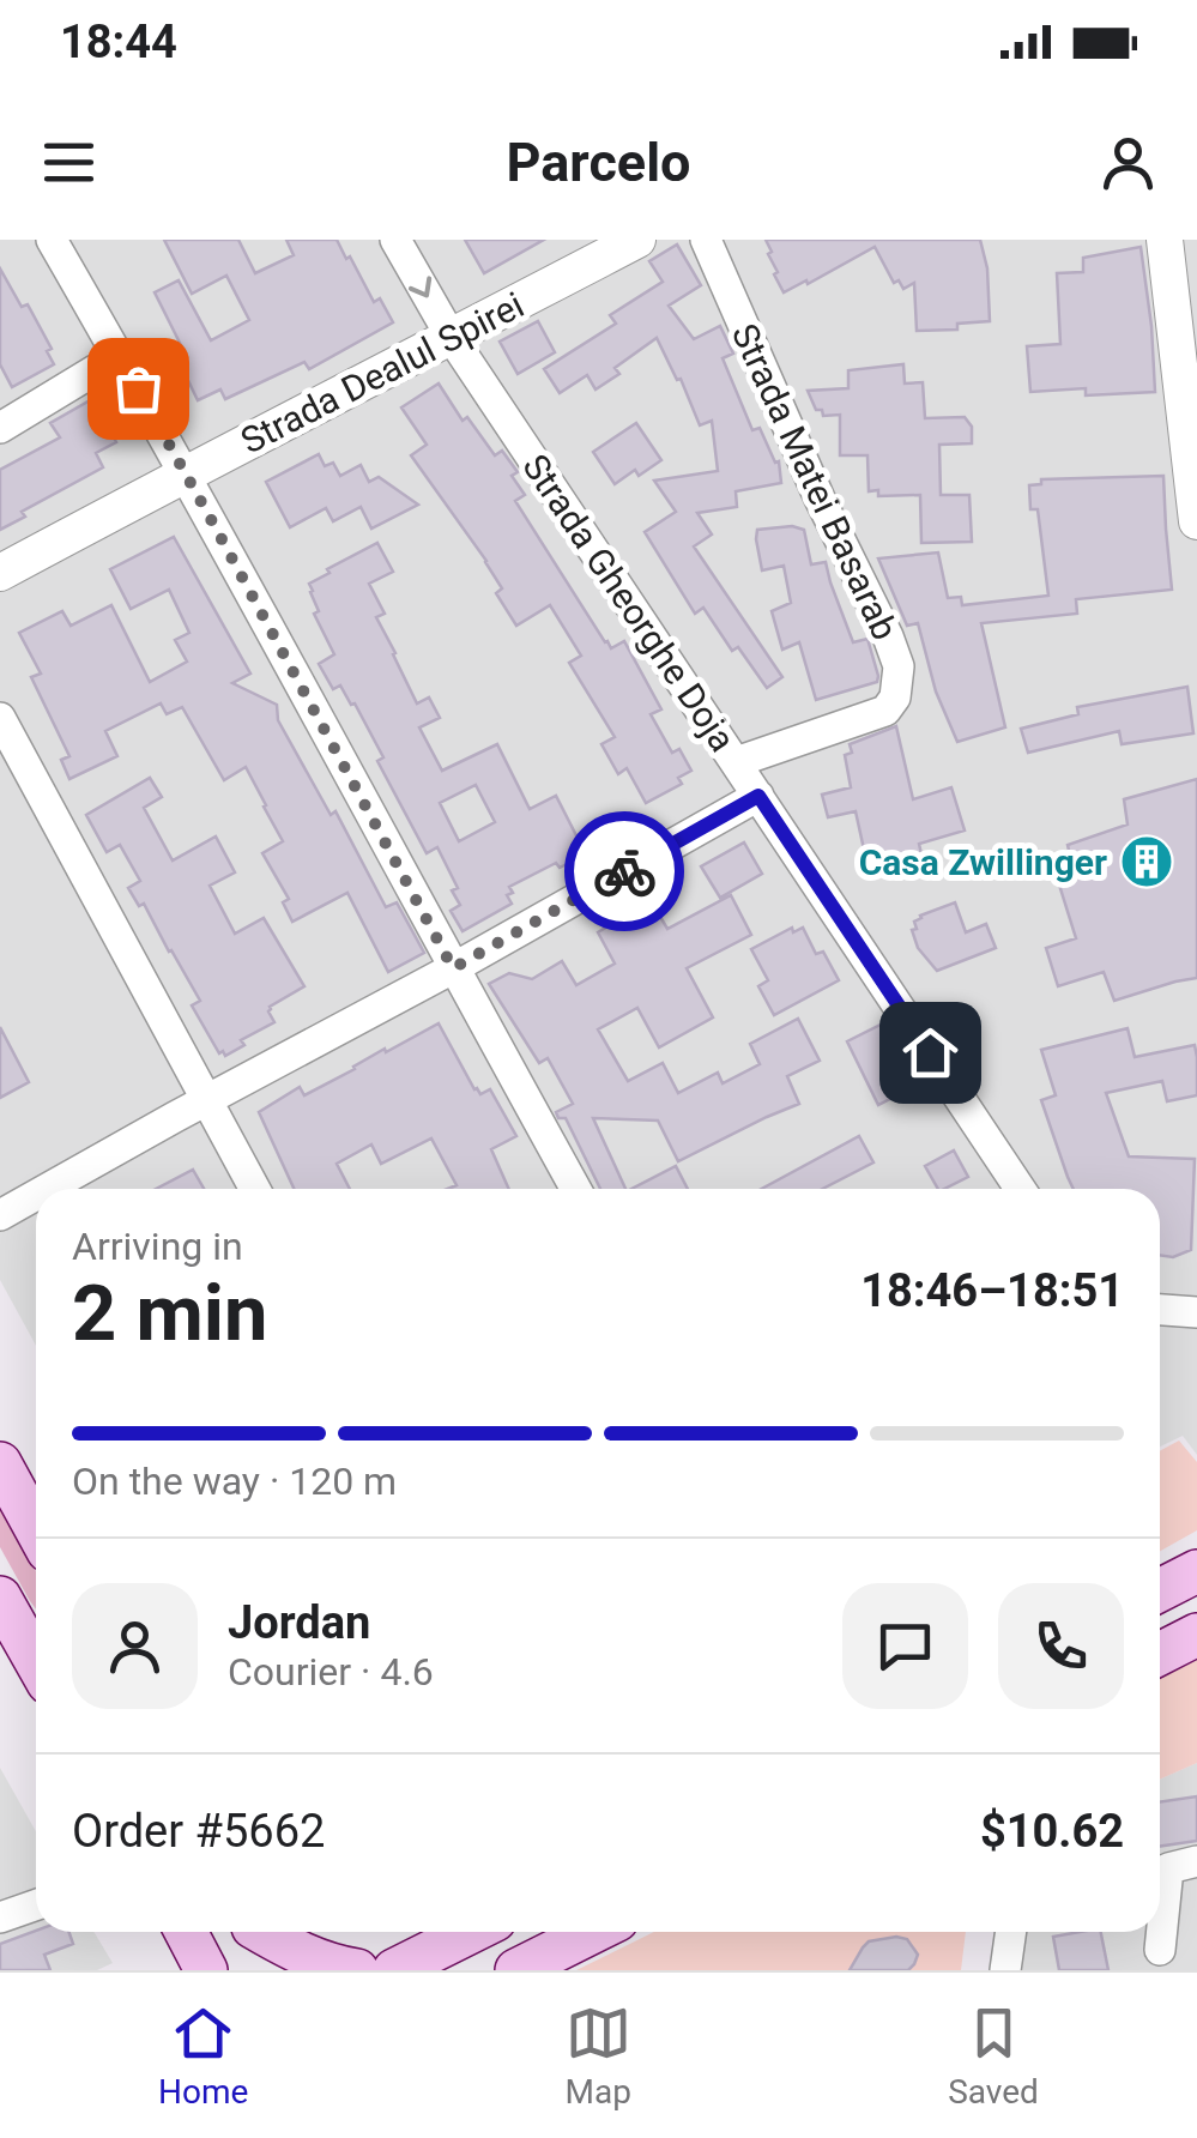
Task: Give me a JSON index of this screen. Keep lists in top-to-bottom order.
{
  "streets": {
    "street": ["Strada Dealul Spirei", "Strada Matei Basarab", "Strada Gheorghe Doja"]
  },
  "crossings": [
    ["Strada Dealul Spirei", "Strada Gheorghe Doja"],
    ["Strada Matei Basarab", "Strada Gheorghe Doja"]
  ],
  "places": {
    "building": ["Casa Zwillinger"]
  },
  "page": {
    "status": "18:44",
    "header": "Parcelo",
    "heading": ["2 min", "Arriving in", "18:46–18:51"],
    "panel": [
      "Jordan",
      "Courier · 4.6",
      "Order #5662",
      "$10.62"
    ],
    "bar": "On the way · 120 m",
    "tabs": ["Home", "Map", "Saved"]
  }
}
